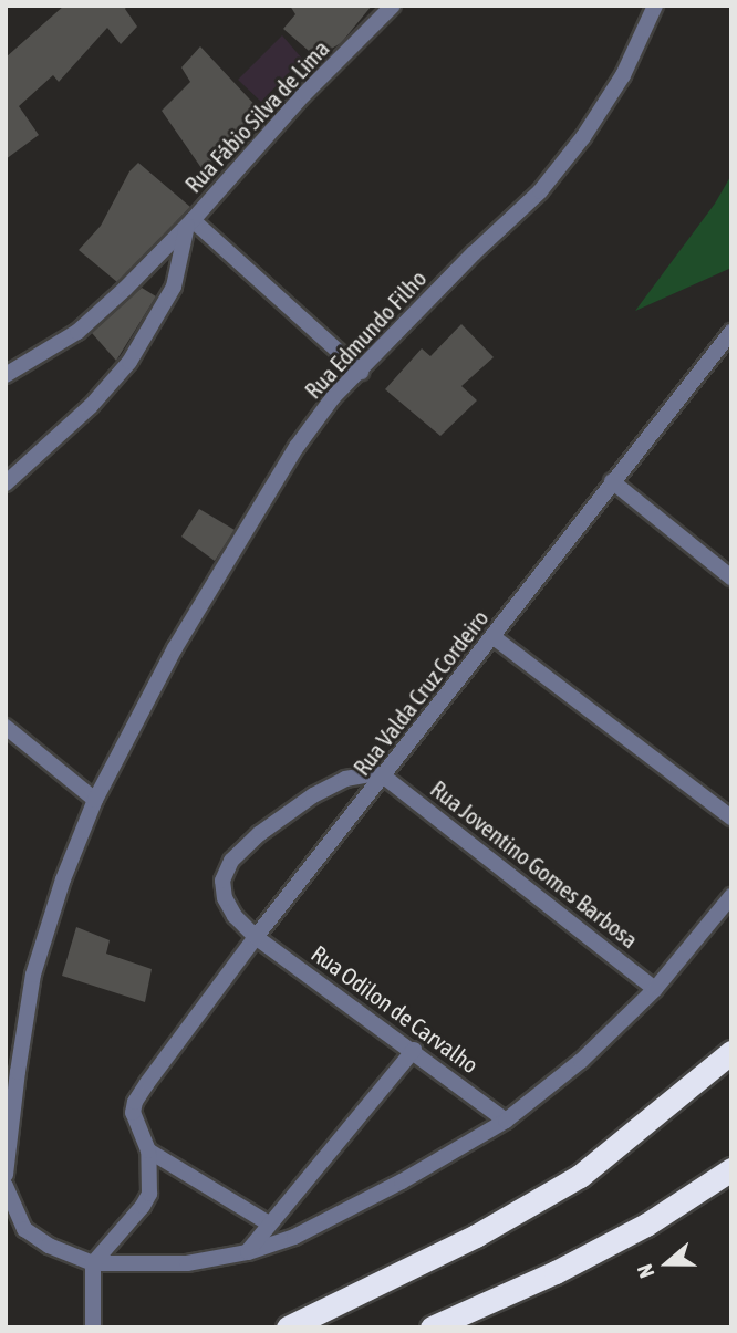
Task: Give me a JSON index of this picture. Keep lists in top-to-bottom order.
{
  "streets": {
    "street": [
      "Rua Fábio Silva de Lima",
      "Rua Edmundo Filho",
      "Rua Valda Cruz Cordeiro",
      "Rua Joventino Gomes Barbosa",
      "Rua Odilon de Carvalho"
    ]
  },
  "crossings": [
    ["Rua Valda Cruz Cordeiro", "Rua Joventino Gomes Barbosa"],
    ["Rua Valda Cruz Cordeiro", "Rua Odilon de Carvalho"],
    ["Rua Joventino Gomes Barbosa", "Rua Odilon de Carvalho"]
  ],
  "north": "left"
}
